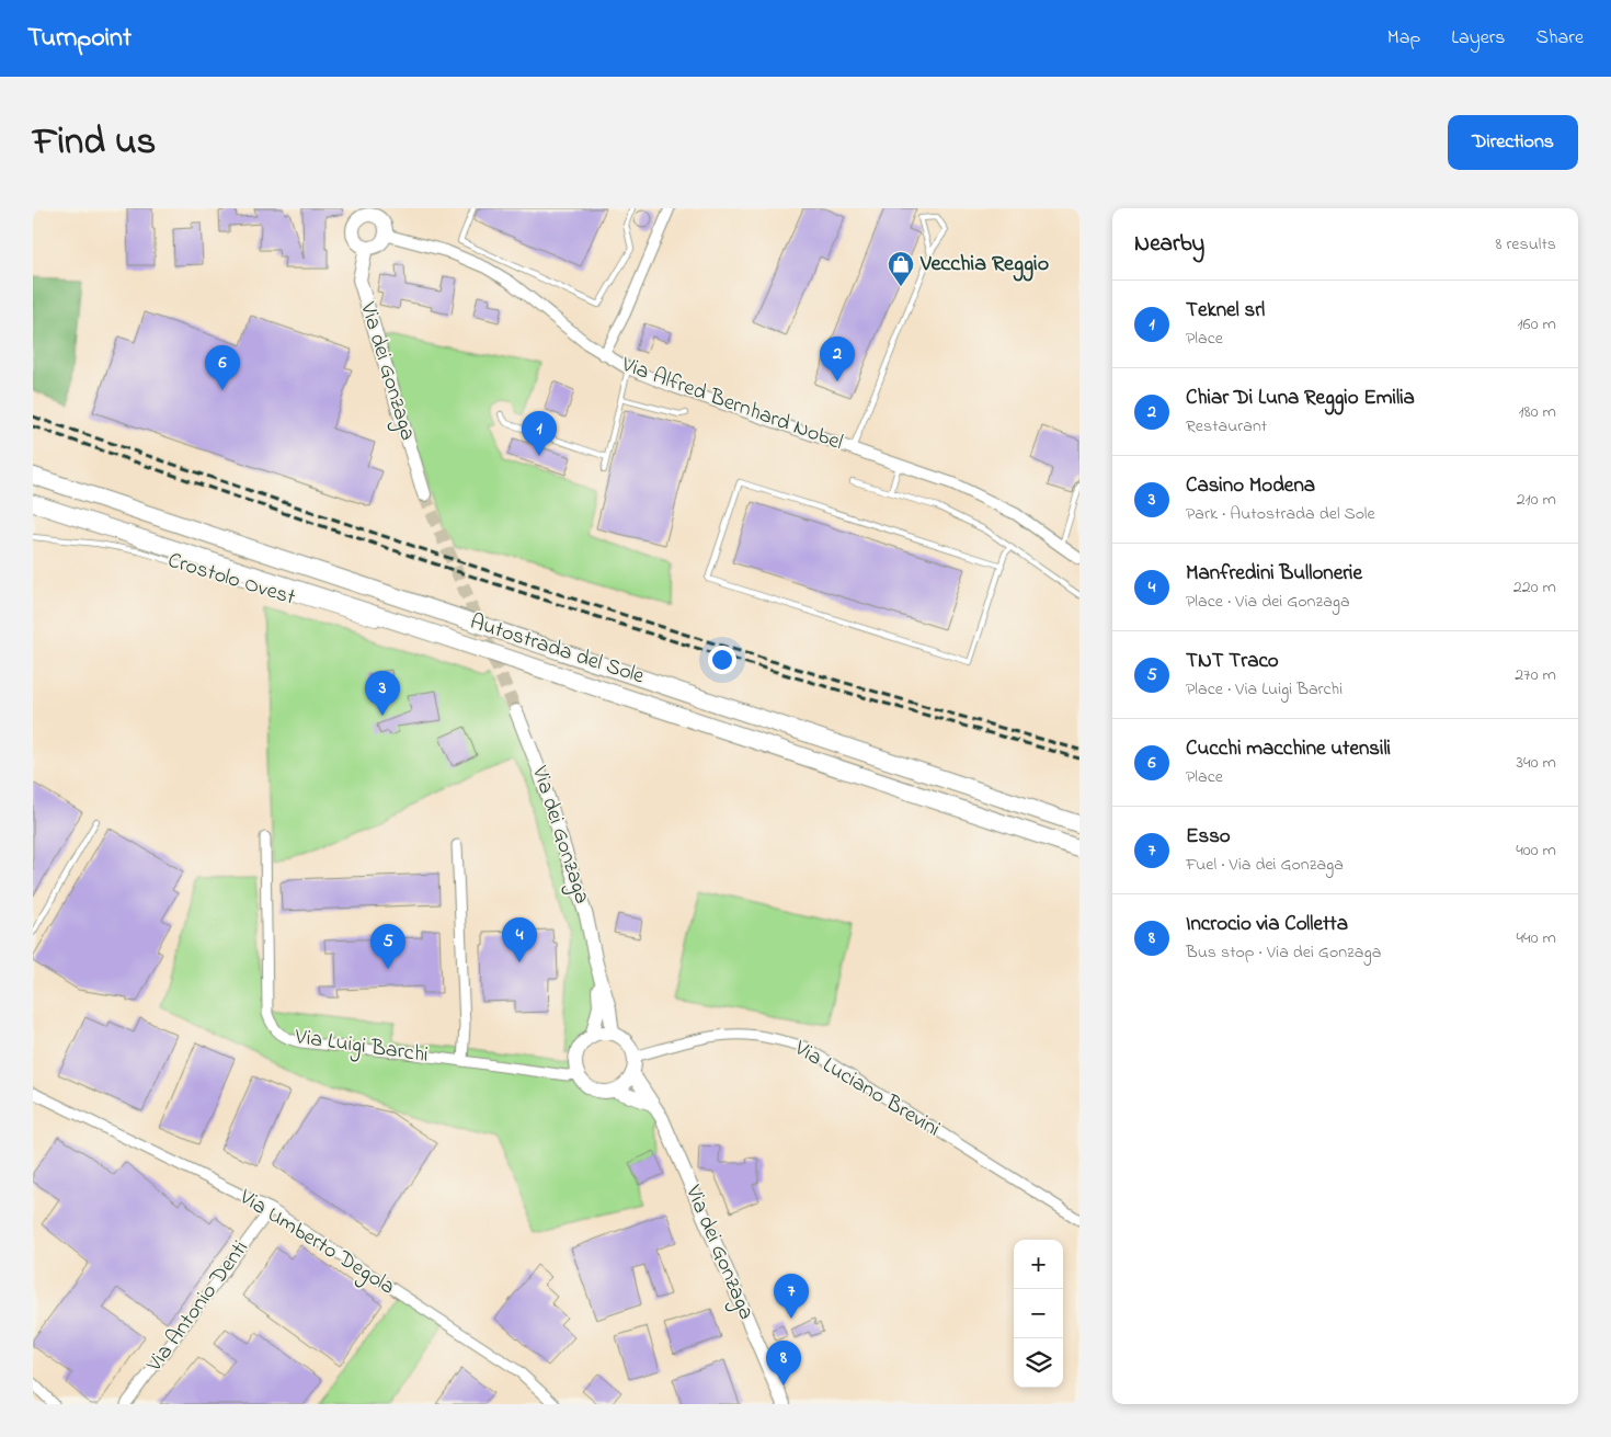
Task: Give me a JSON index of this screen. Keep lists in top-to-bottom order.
{
  "streets": {
    "highway": ["Autostrada del Sole"],
    "main road": ["Via dei Gonzaga"],
    "street": [
      "Via Alfred Bernhard Nobel",
      "Via Luigi Barchi",
      "Via Luciano Brevini",
      "Via Umberto Degola",
      "Via Antonio Denti"
    ],
    "lane": ["Crostolo Ovest"]
  },
  "crossings": [
    ["Via dei Gonzaga", "Via Alfred Bernhard Nobel"],
    ["Via dei Gonzaga", "Via Luigi Barchi"],
    ["Via dei Gonzaga", "Via Luciano Brevini"],
    ["Via Luigi Barchi", "Via Luciano Brevini"],
    ["Via Umberto Degola", "Via Antonio Denti"]
  ],
  "places": {
    "shop": ["Vecchia Reggio"]
  },
  "page": {
    "header": "Turnpoint",
    "nav": ["Map", "Layers", "Share"],
    "title": "Find us",
    "buttons": "Directions",
    "heading": ["Nearby", "8 results"],
    "list": [
      {
        "mark": "1",
        "name": "Teknel srl",
        "note": "Place",
        "value": "160 m"
      },
      {
        "mark": "2",
        "name": "Chiar Di Luna Reggio Emilia",
        "note": "Restaurant",
        "value": "180 m"
      },
      {
        "mark": "3",
        "name": "Casino Modena",
        "note": "Park · Autostrada del Sole",
        "value": "210 m"
      },
      {
        "mark": "4",
        "name": "Manfredini Bullonerie",
        "note": "Place · Via dei Gonzaga",
        "value": "220 m"
      },
      {
        "mark": "5",
        "name": "TNT Traco",
        "note": "Place · Via Luigi Barchi",
        "value": "270 m"
      },
      {
        "mark": "6",
        "name": "Cucchi macchine utensili",
        "note": "Place",
        "value": "340 m"
      },
      {
        "mark": "7",
        "name": "Esso",
        "note": "Fuel · Via dei Gonzaga",
        "value": "400 m"
      },
      {
        "mark": "8",
        "name": "Incrocio via Colletta",
        "note": "Bus stop · Via dei Gonzaga",
        "value": "440 m"
      }
    ],
    "pins": [
      "2",
      "6",
      "1",
      "3",
      "4",
      "5",
      "7",
      "8"
    ],
    "map_buttons": ["+", "−"]
  }
}
